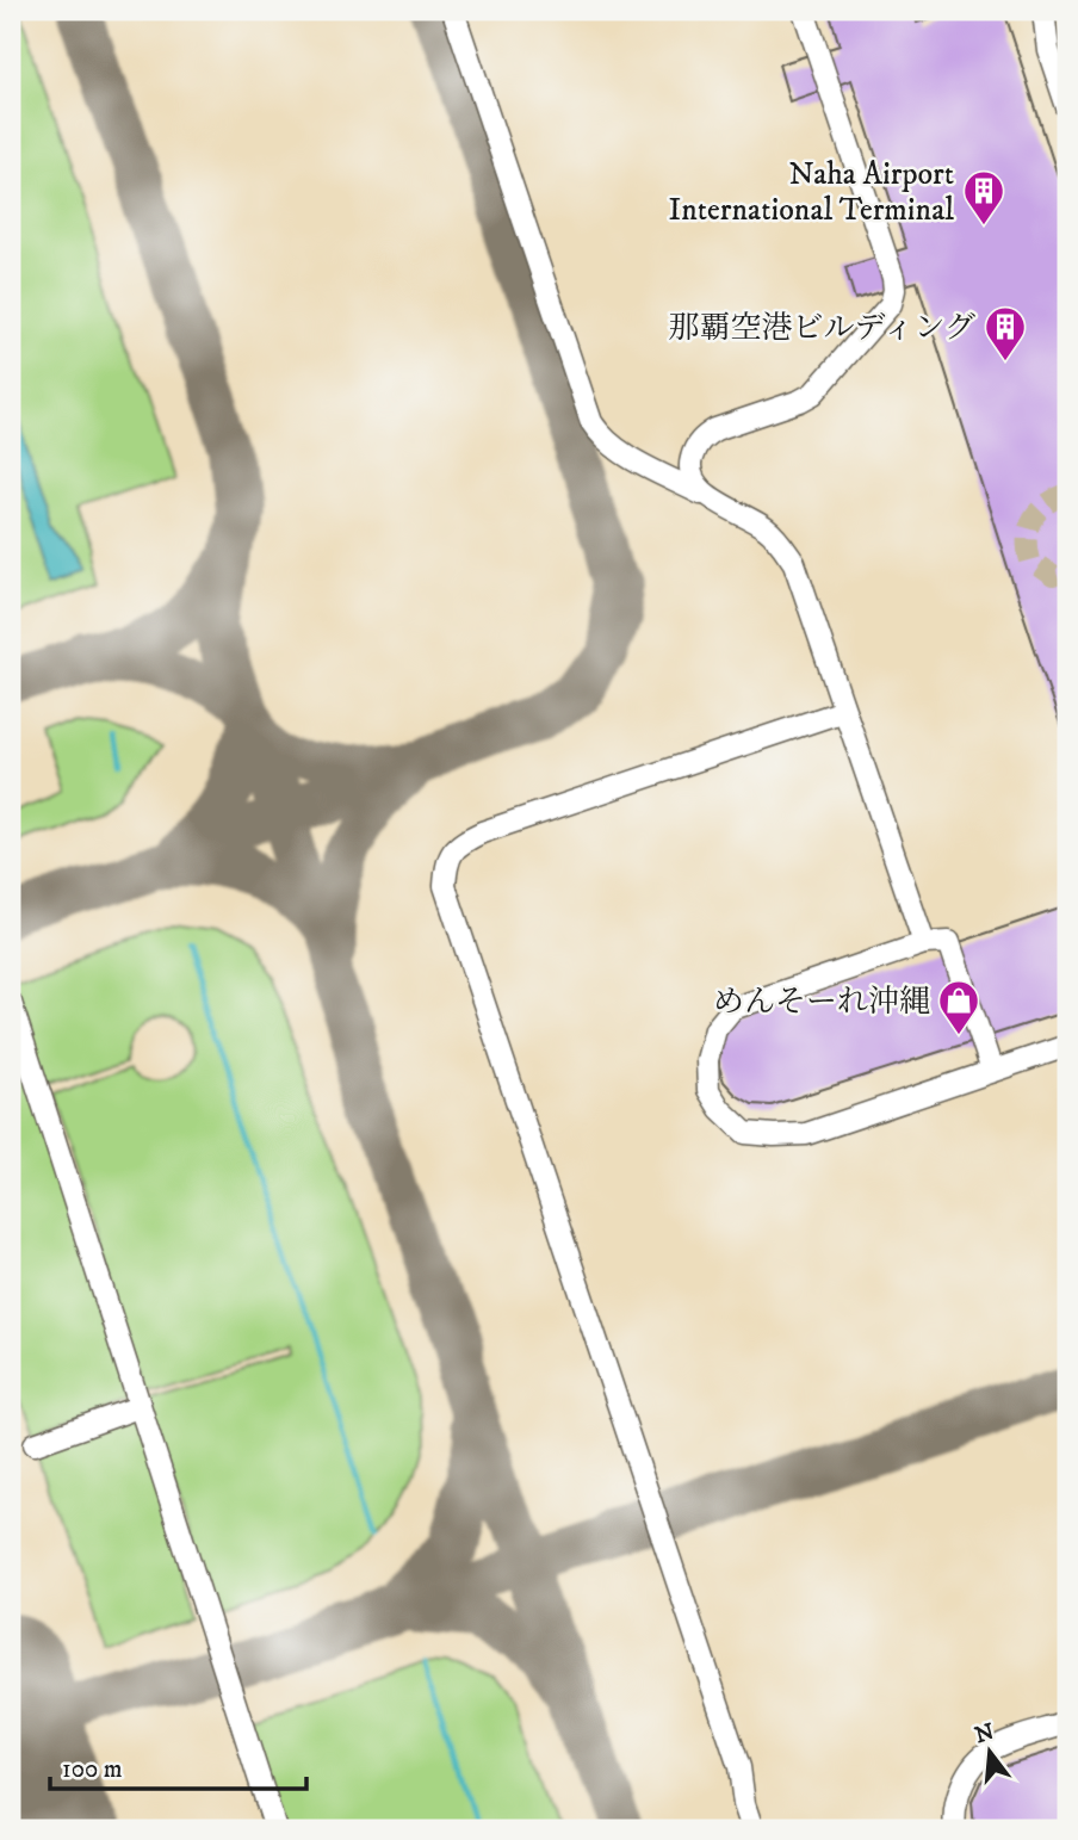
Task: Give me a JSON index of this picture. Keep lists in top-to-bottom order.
{
  "places": {
    "building": ["Naha Airport International Terminal", "那覇空港ビルディング"],
    "shop": ["めんそーれ沖縄"]
  },
  "scale_bar": "100 m",
  "north": "top"
}
